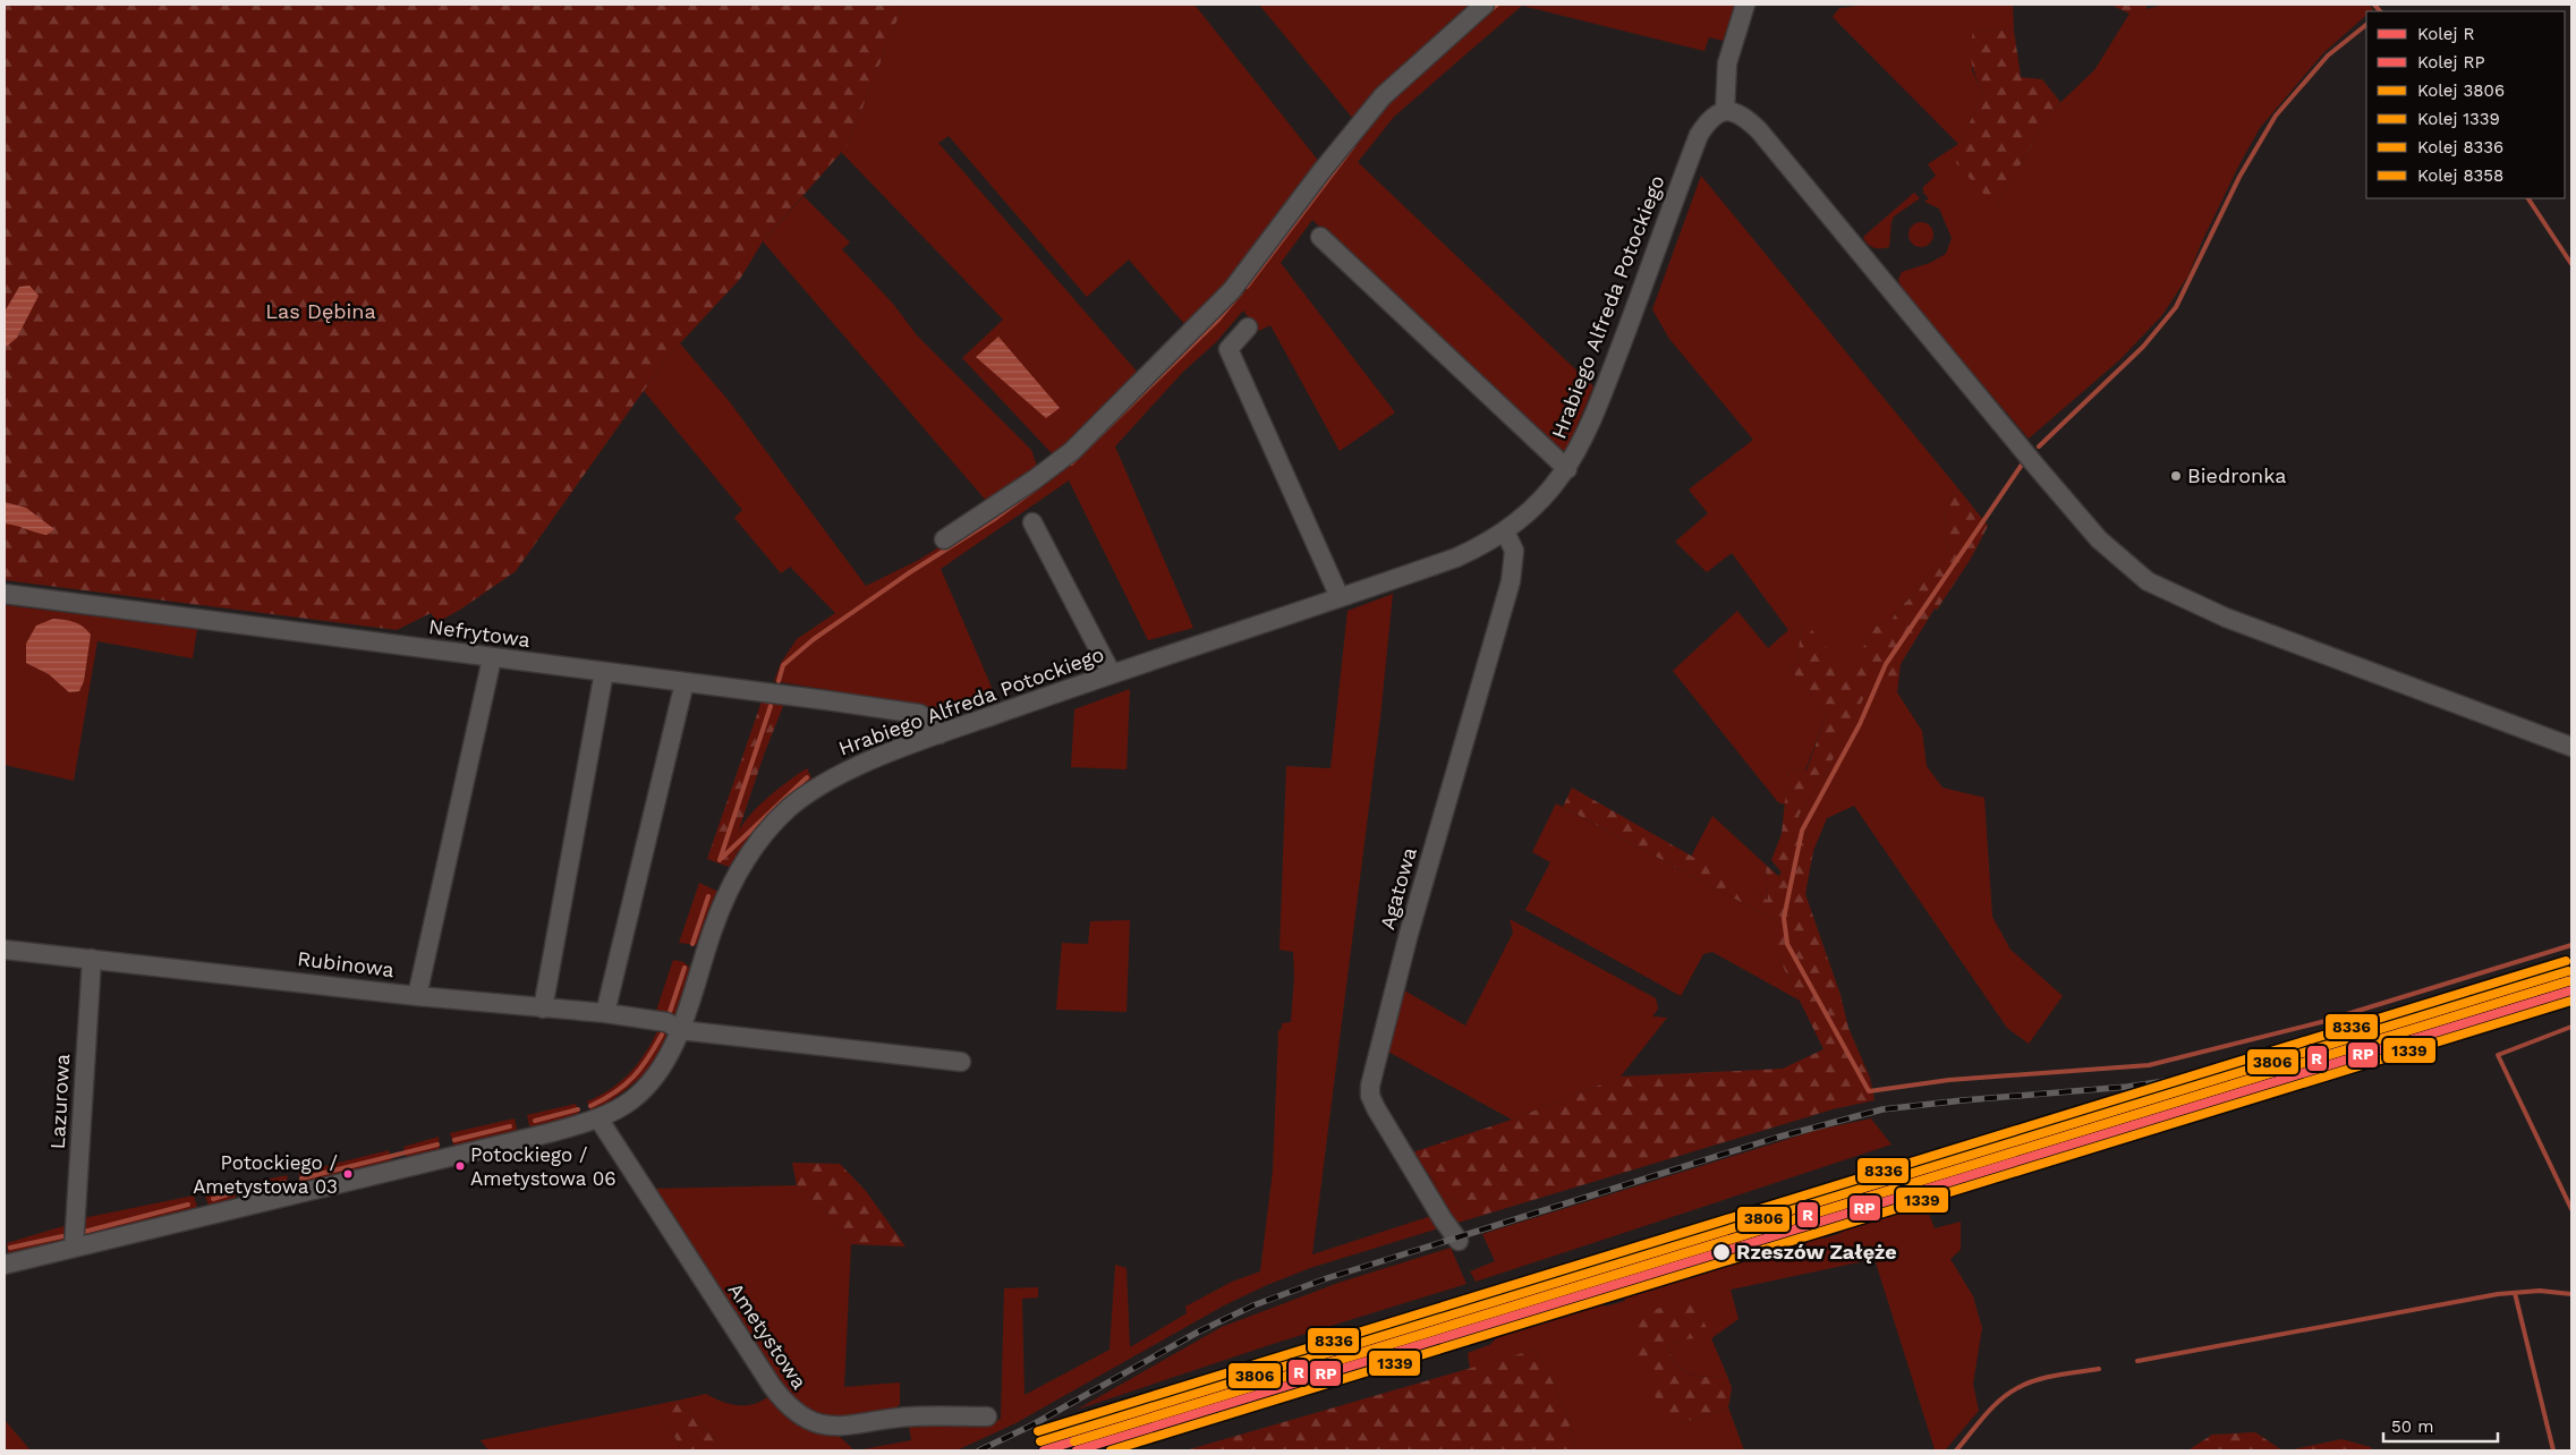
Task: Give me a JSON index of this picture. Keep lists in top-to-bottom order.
{
  "streets": {
    "street": [
      "Hrabiego Alfreda Potockiego",
      "Nefrytowa",
      "Agatowa",
      "Rubinowa",
      "Lazurowa",
      "Ametystowa"
    ]
  },
  "crossings": [
    ["Hrabiego Alfreda Potockiego", "Nefrytowa"],
    ["Hrabiego Alfreda Potockiego", "Agatowa"],
    ["Hrabiego Alfreda Potockiego", "Rubinowa"],
    ["Hrabiego Alfreda Potockiego", "Lazurowa"],
    ["Hrabiego Alfreda Potockiego", "Ametystowa"],
    ["Rubinowa", "Lazurowa"]
  ],
  "parks": ["Las Dębina"],
  "places": [
    "Biedronka",
    "Potockiego / Ametystowa 06",
    "Potockiego / Ametystowa 03",
    "Rzeszów Załęże"
  ],
  "lines": [
    "rail line 8336",
    "rail line 3806",
    "rail line R",
    "rail line 8358",
    "rail line RP",
    "rail line 1339"
  ],
  "legend": [
    "Kolej R",
    "Kolej RP",
    "Kolej 3806",
    "Kolej 1339",
    "Kolej 8336",
    "Kolej 8358"
  ],
  "scale_bar": "50 m"
}
